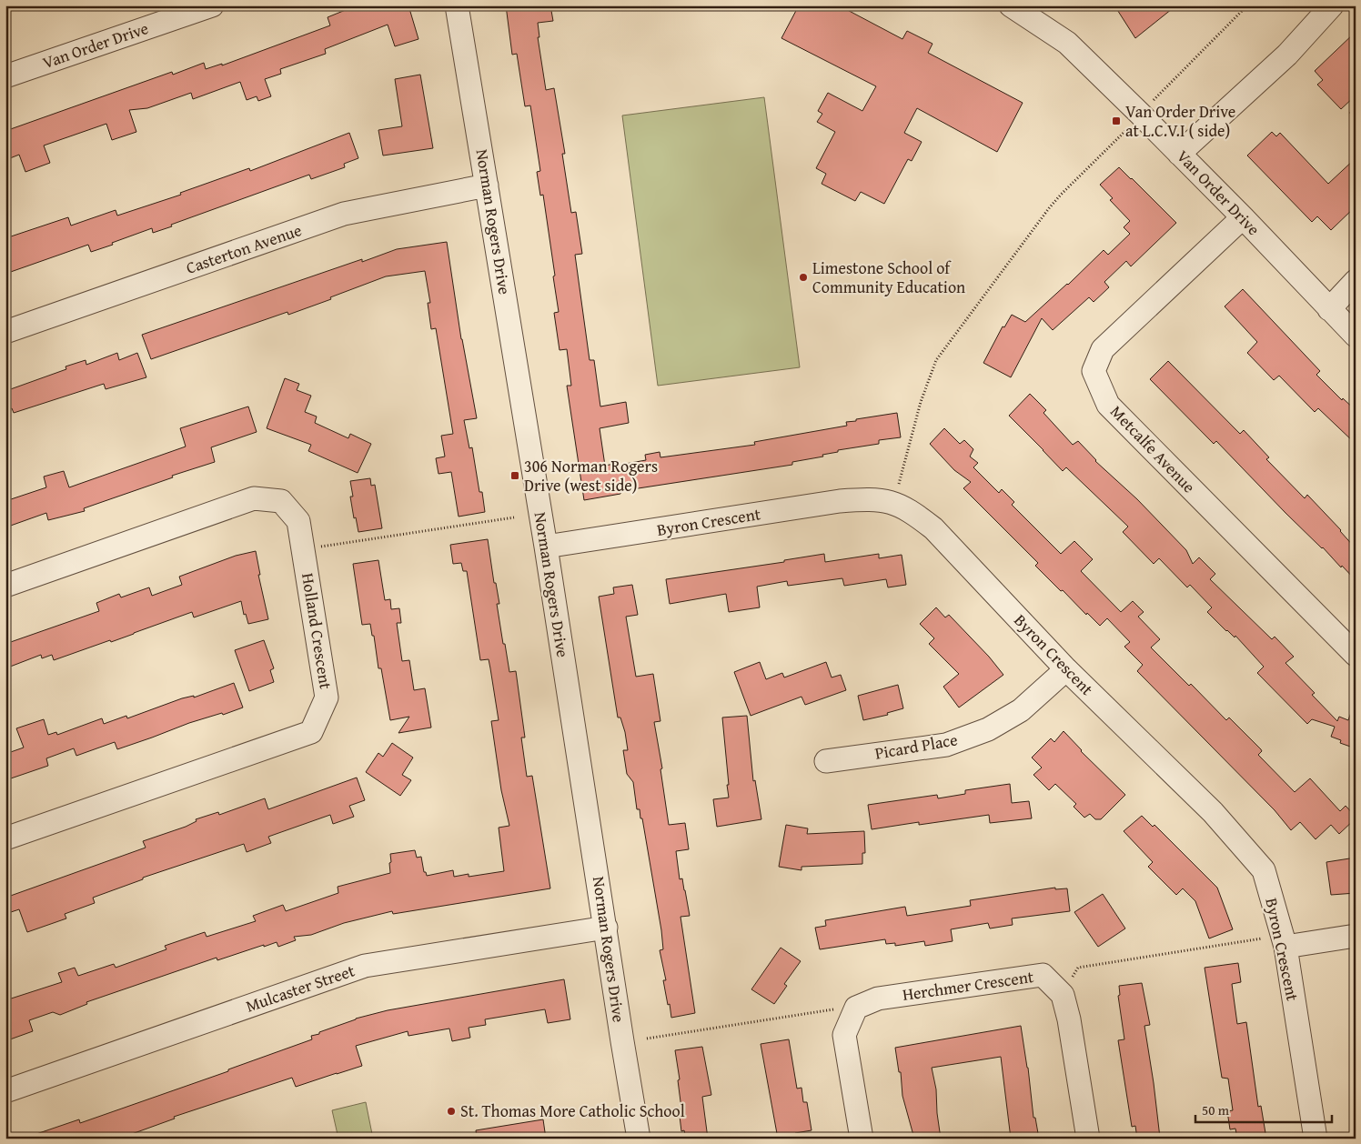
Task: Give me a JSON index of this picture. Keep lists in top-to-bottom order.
{
  "streets": {
    "street": [
      "Van Order Drive",
      "Norman Rogers Drive",
      "Casterton Avenue",
      "Metcalfe Avenue",
      "Byron Crescent",
      "Holland Crescent",
      "Picard Place",
      "Herchmer Crescent",
      "Mulcaster Street"
    ]
  },
  "crossings": [
    ["Van Order Drive", "Metcalfe Avenue"],
    ["Norman Rogers Drive", "Casterton Avenue"],
    ["Norman Rogers Drive", "Byron Crescent"],
    ["Norman Rogers Drive", "Mulcaster Street"],
    ["Byron Crescent", "Picard Place"]
  ],
  "places": {
    "transit": ["Van Order Drive at L.C.V.I ( side)", "306 Norman Rogers Drive (west side)"],
    "other": ["Limestone School of Community Education", "St. Thomas More Catholic School"]
  },
  "scale_bar": "50 m"
}
